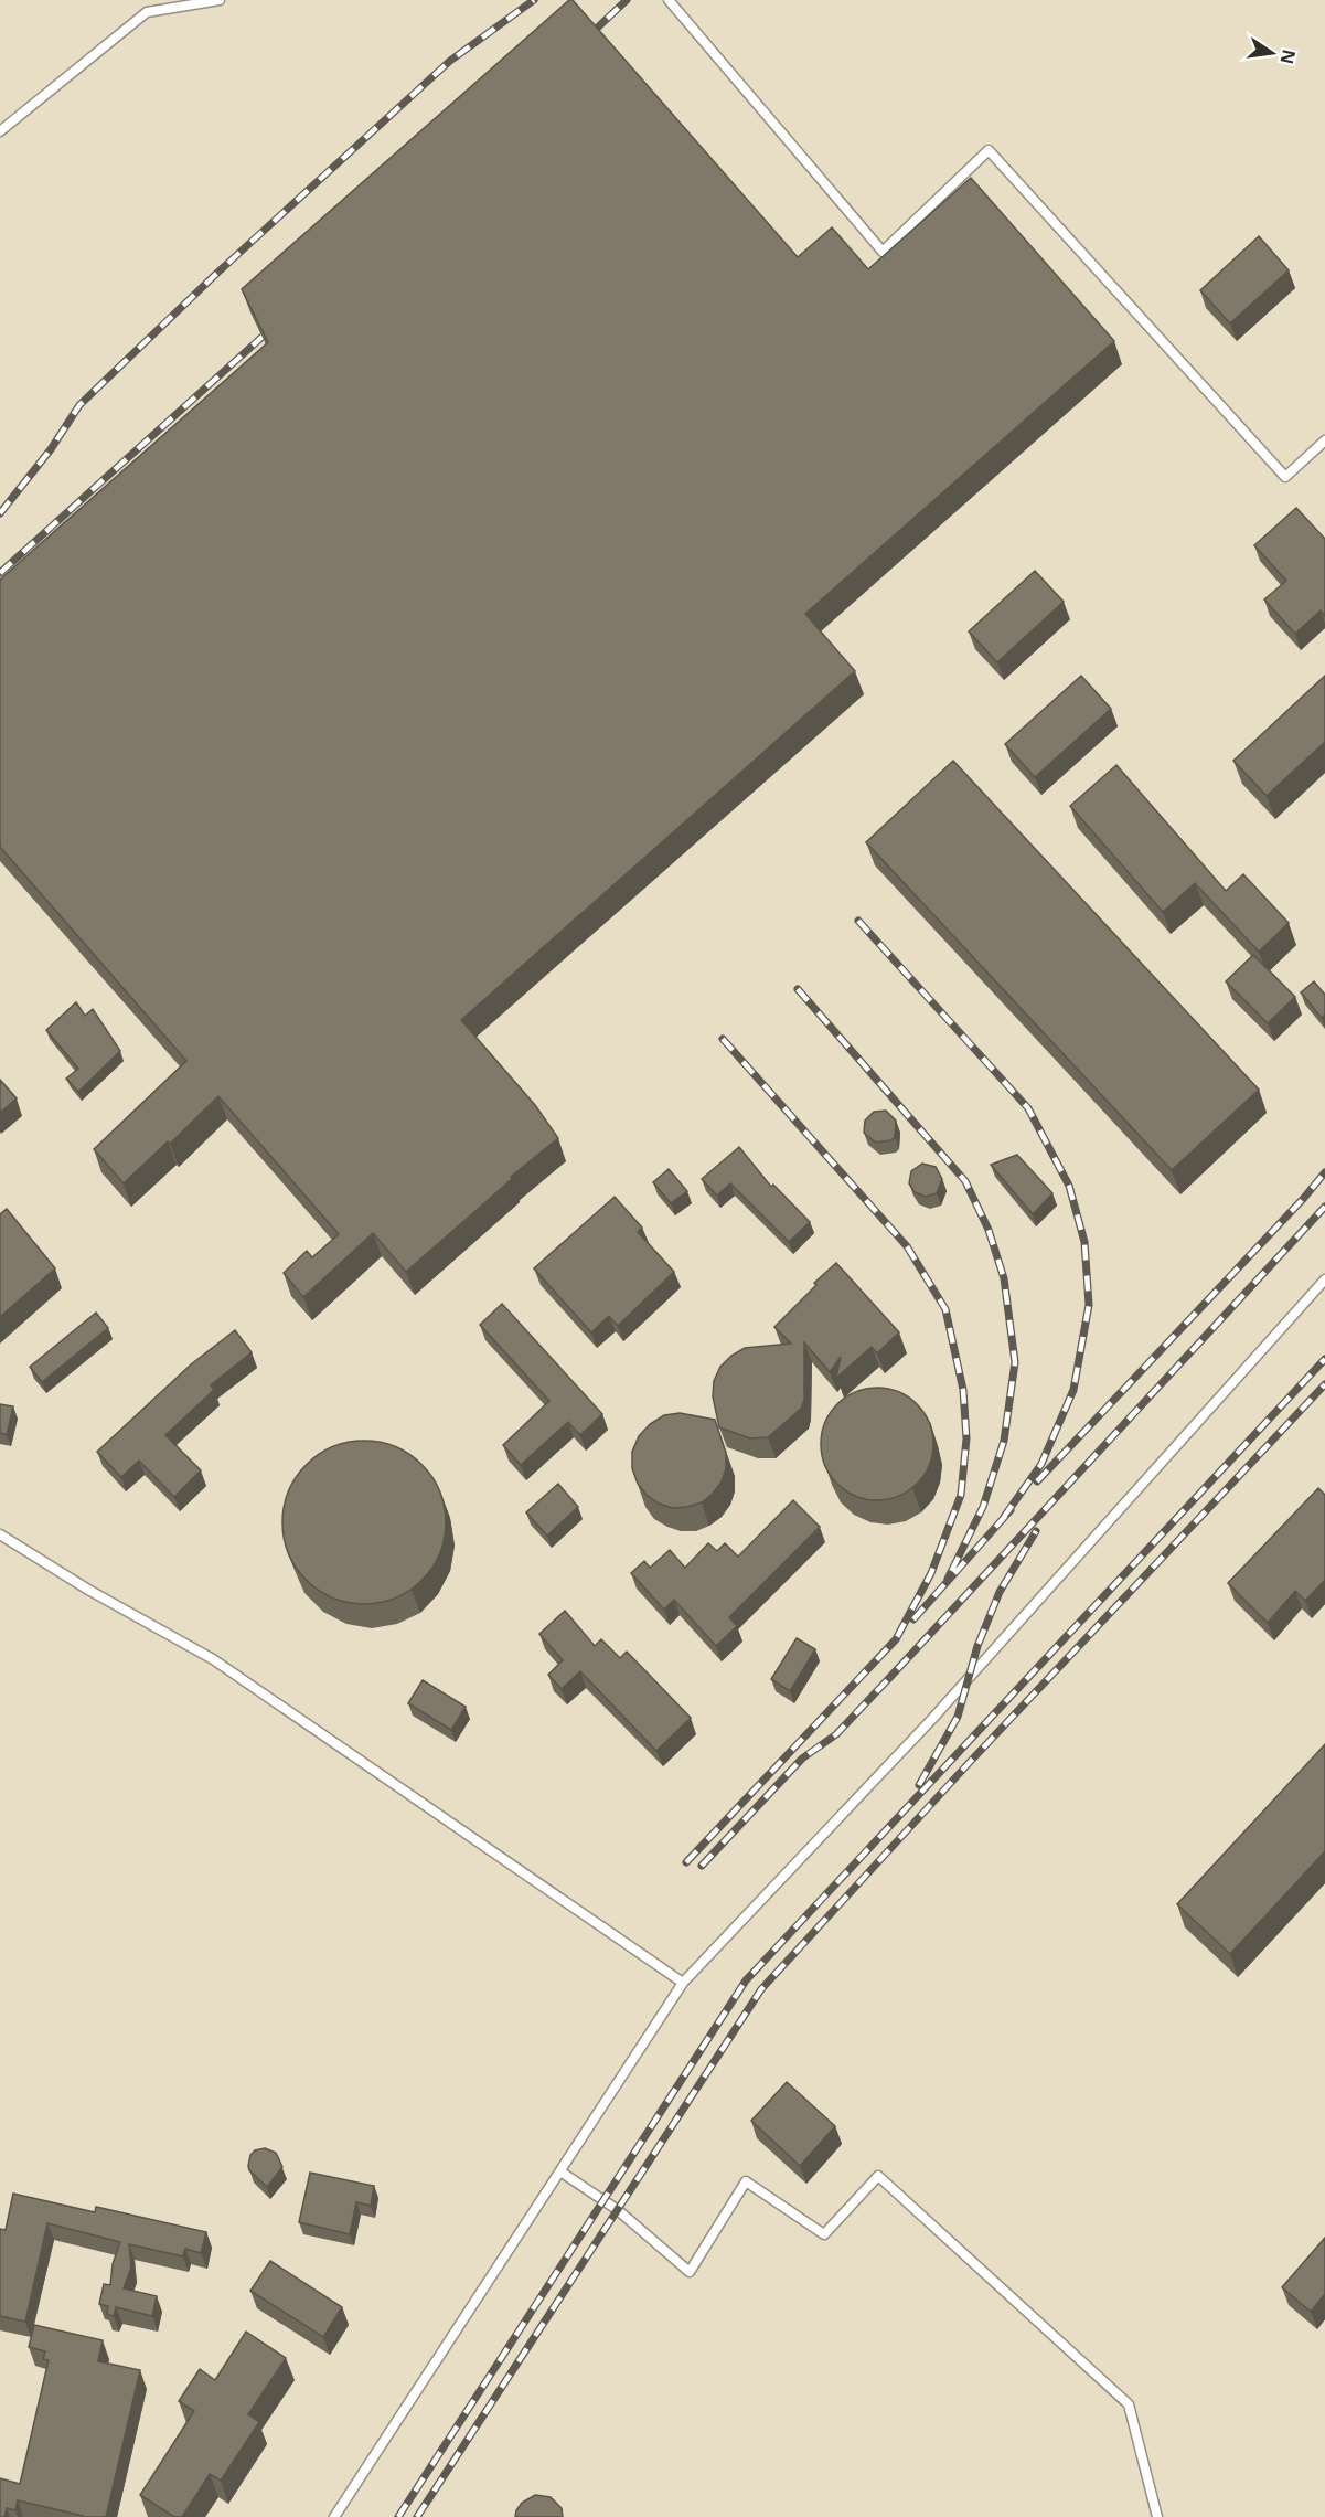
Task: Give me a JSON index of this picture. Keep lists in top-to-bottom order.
{
  "north": "right"
}
